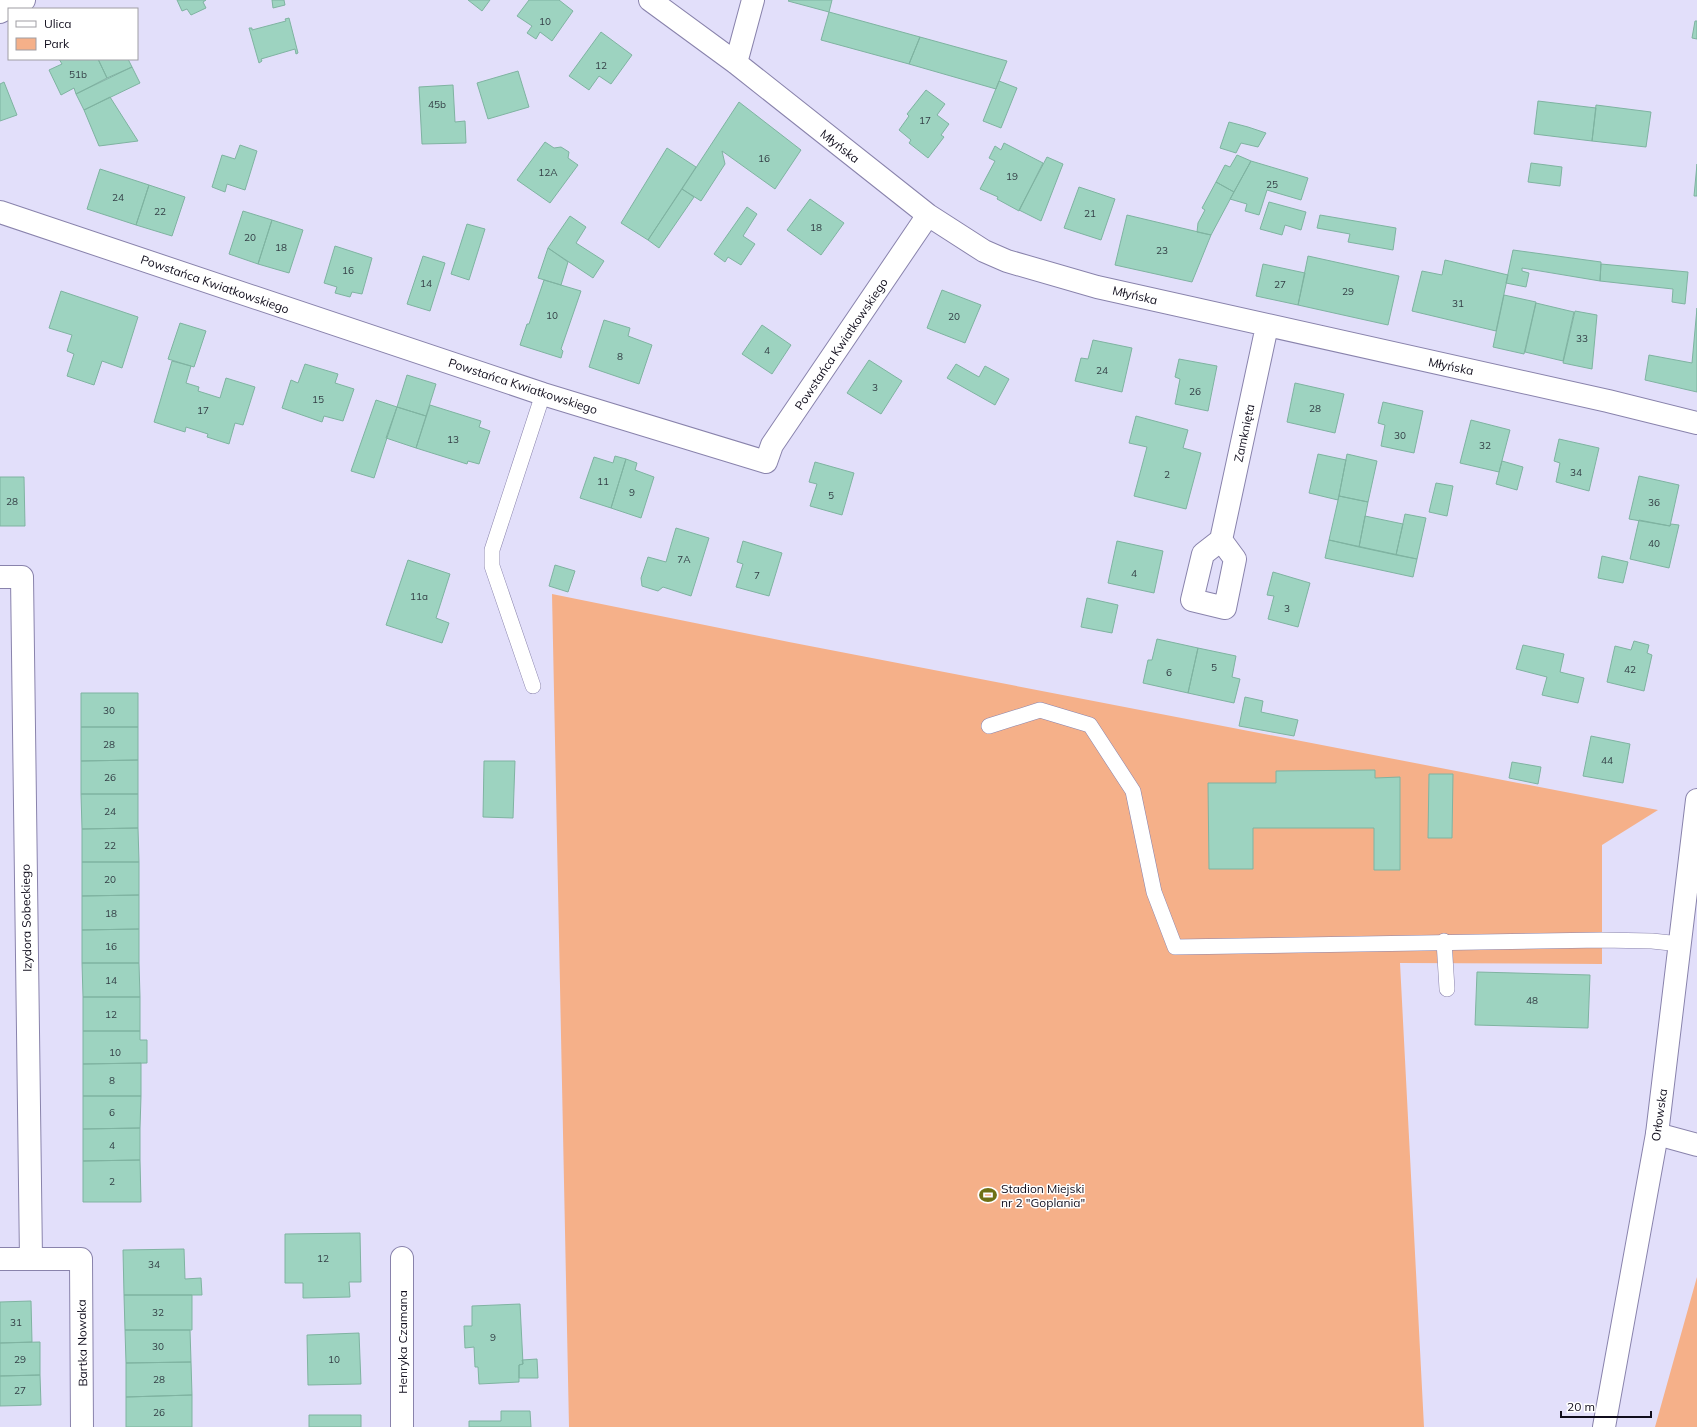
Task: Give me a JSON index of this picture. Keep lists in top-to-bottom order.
{
  "streets": {
    "street": [
      "Młyńska",
      "Powstańca Kwiatkowskiego",
      "Zamknięta",
      "Izydora Sobeckiego",
      "Orłowska",
      "Henryka Czamana",
      "Bartka Nowaka"
    ]
  },
  "crossings": [
    ["Młyńska", "Powstańca Kwiatkowskiego"],
    ["Młyńska", "Zamknięta"],
    ["Izydora Sobeckiego", "Bartka Nowaka"]
  ],
  "places": {
    "sports": ["Stadion Miejski nr 2 \"Goplania\""]
  },
  "house_numbers": [
    "10",
    "12",
    "51b",
    "45b",
    "17",
    "16",
    "12A",
    "19",
    "25",
    "24",
    "22",
    "21",
    "18",
    "20",
    "18",
    "23",
    "16",
    "14",
    "27",
    "29",
    "31",
    "10",
    "20",
    "33",
    "4",
    "8",
    "24",
    "3",
    "26",
    "15",
    "28",
    "17",
    "30",
    "13",
    "32",
    "34",
    "2",
    "11",
    "9",
    "5",
    "28",
    "36",
    "40",
    "7A",
    "4",
    "7",
    "11a",
    "3",
    "5",
    "42",
    "6",
    "30",
    "28",
    "44",
    "26",
    "24",
    "22",
    "20",
    "18",
    "16",
    "14",
    "48",
    "12",
    "10",
    "8",
    "6",
    "4",
    "2",
    "12",
    "34",
    "32",
    "31",
    "9",
    "30",
    "29",
    "10",
    "28",
    "27",
    "26"
  ],
  "legend": ["Ulica", "Park"],
  "scale_bar": "20 m"
}
